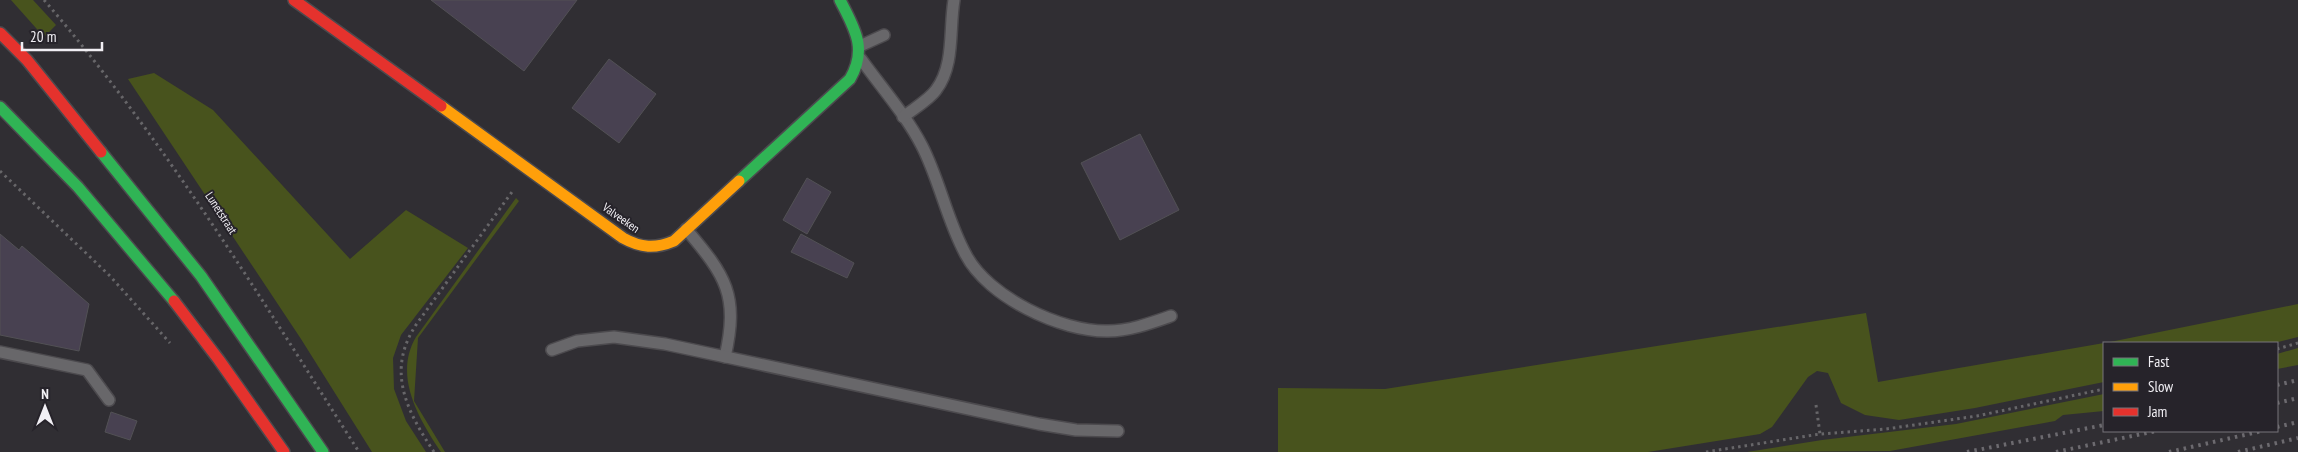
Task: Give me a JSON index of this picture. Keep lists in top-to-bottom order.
{
  "streets": {
    "main road": ["Valveeken"],
    "path": ["Lunetstraat"]
  },
  "legend": ["Fast", "Slow", "Jam"],
  "scale_bar": "20 m",
  "north": "top"
}
